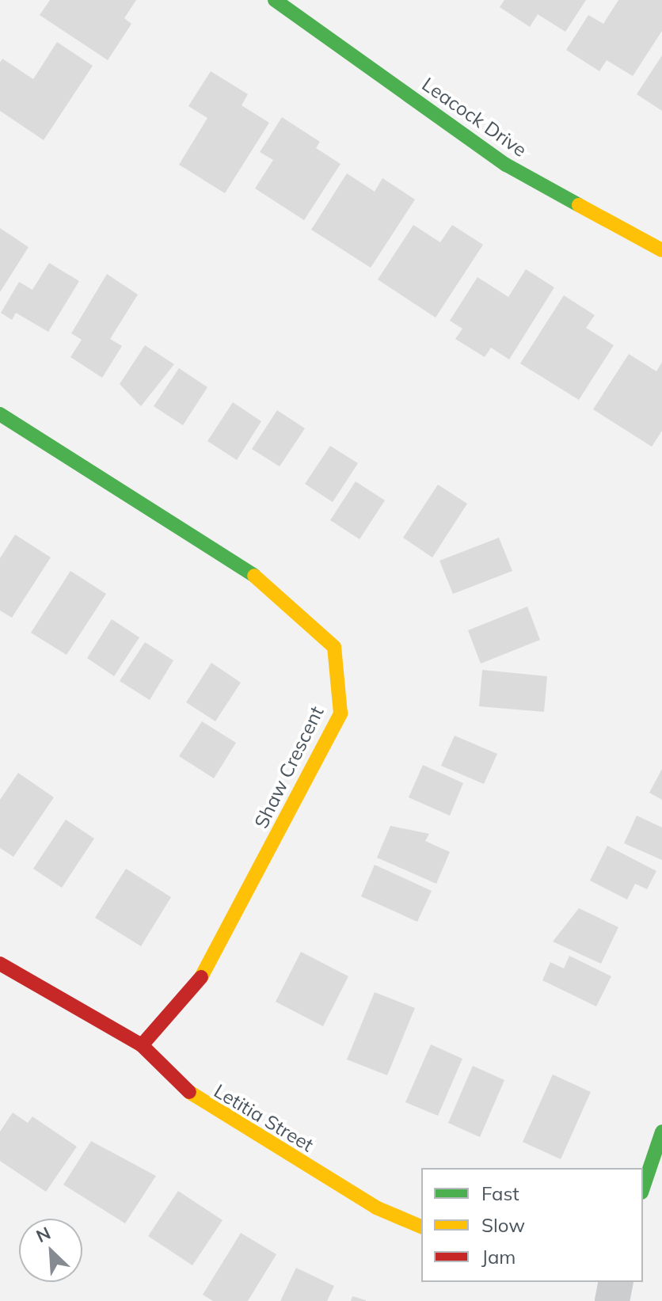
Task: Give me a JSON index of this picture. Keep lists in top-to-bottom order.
{
  "streets": {
    "street": ["Leacock Drive", "Shaw Crescent", "Letitia Street"]
  },
  "crossings": [
    ["Shaw Crescent", "Letitia Street"]
  ],
  "legend": ["Fast", "Slow", "Jam"],
  "north": "top left"
}
